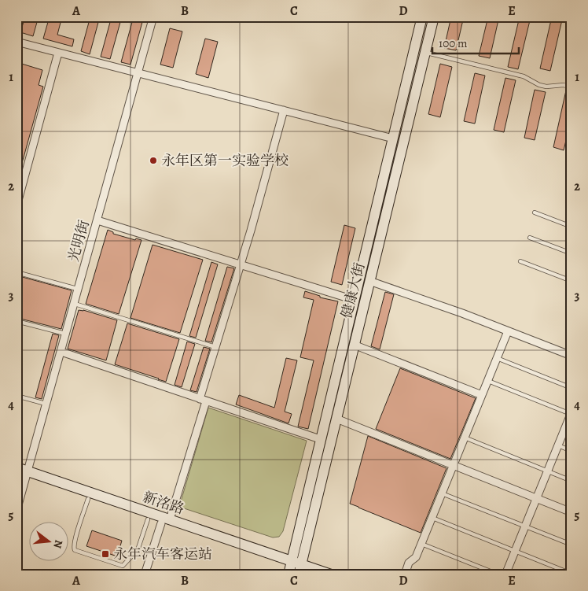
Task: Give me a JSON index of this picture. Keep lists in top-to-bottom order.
{
  "streets": {
    "main road": ["健康大街", "新洺路"],
    "street": ["光明街"]
  },
  "crossings": [
    ["光明街", "新洺路"],
    ["健康大街", "新洺路"]
  ],
  "places": {
    "other": ["永年区第一实验学校"],
    "transit": ["永年汽车客运站"]
  },
  "scale_bar": "100 m",
  "north": "right",
  "grid": {
    "columns": [
      "A",
      "B",
      "C",
      "D",
      "E"
    ],
    "rows": [
      "1",
      "2",
      "3",
      "4",
      "5"
    ]
  }
}
